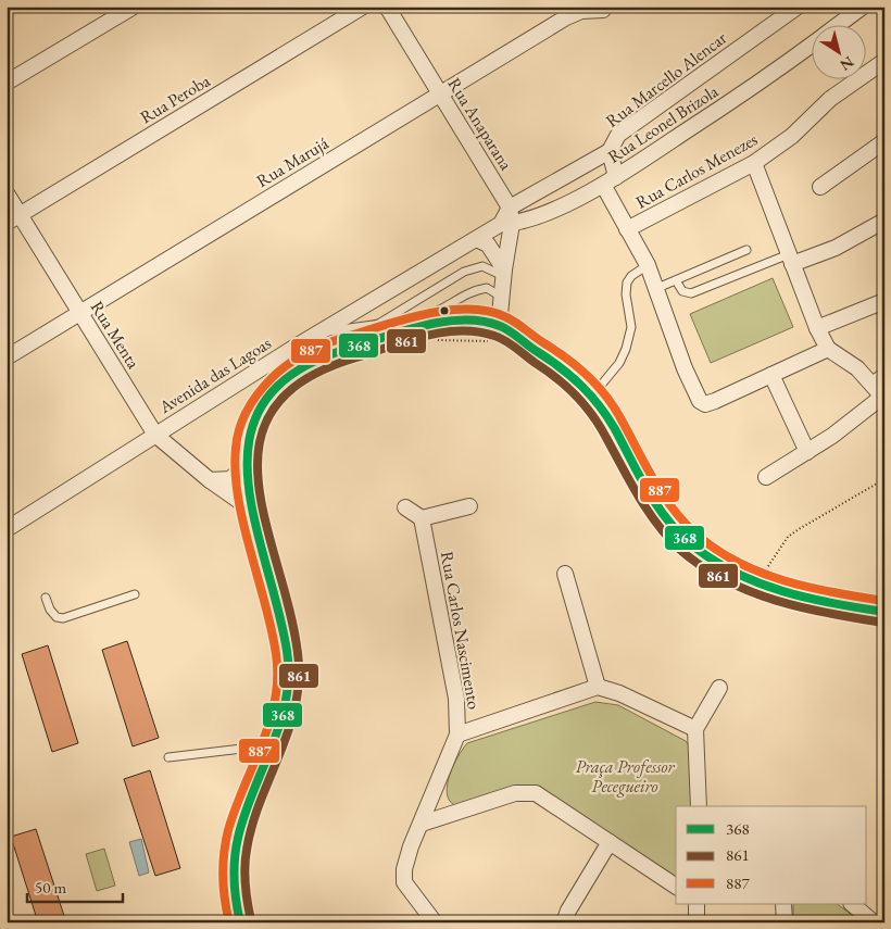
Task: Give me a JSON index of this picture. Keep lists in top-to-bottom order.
{
  "streets": {
    "street": [
      "Rua Marcello Alencar",
      "Rua Peroba",
      "Rua Anaparana",
      "Rua Leonel Brizola",
      "Rua Marujá",
      "Rua Carlos Menezes",
      "Rua Menta",
      "Avenida das Lagoas",
      "Rua Carlos Nascimento"
    ]
  },
  "crossings": [
    ["Rua Marcello Alencar", "Rua Leonel Brizola"],
    ["Rua Marcello Alencar", "Rua Carlos Menezes"],
    ["Rua Marcello Alencar", "Avenida das Lagoas"],
    ["Rua Peroba", "Rua Menta"],
    ["Rua Anaparana", "Rua Marujá"],
    ["Rua Anaparana", "Avenida das Lagoas"],
    ["Rua Leonel Brizola", "Avenida das Lagoas"],
    ["Rua Marujá", "Rua Menta"],
    ["Rua Menta", "Avenida das Lagoas"]
  ],
  "parks": ["Praça Professor Pecegueiro"],
  "lines": ["transit line 887", "transit line 368", "transit line 861"],
  "legend": ["368", "861", "887"],
  "scale_bar": "50 m",
  "north": "bottom right"
}
